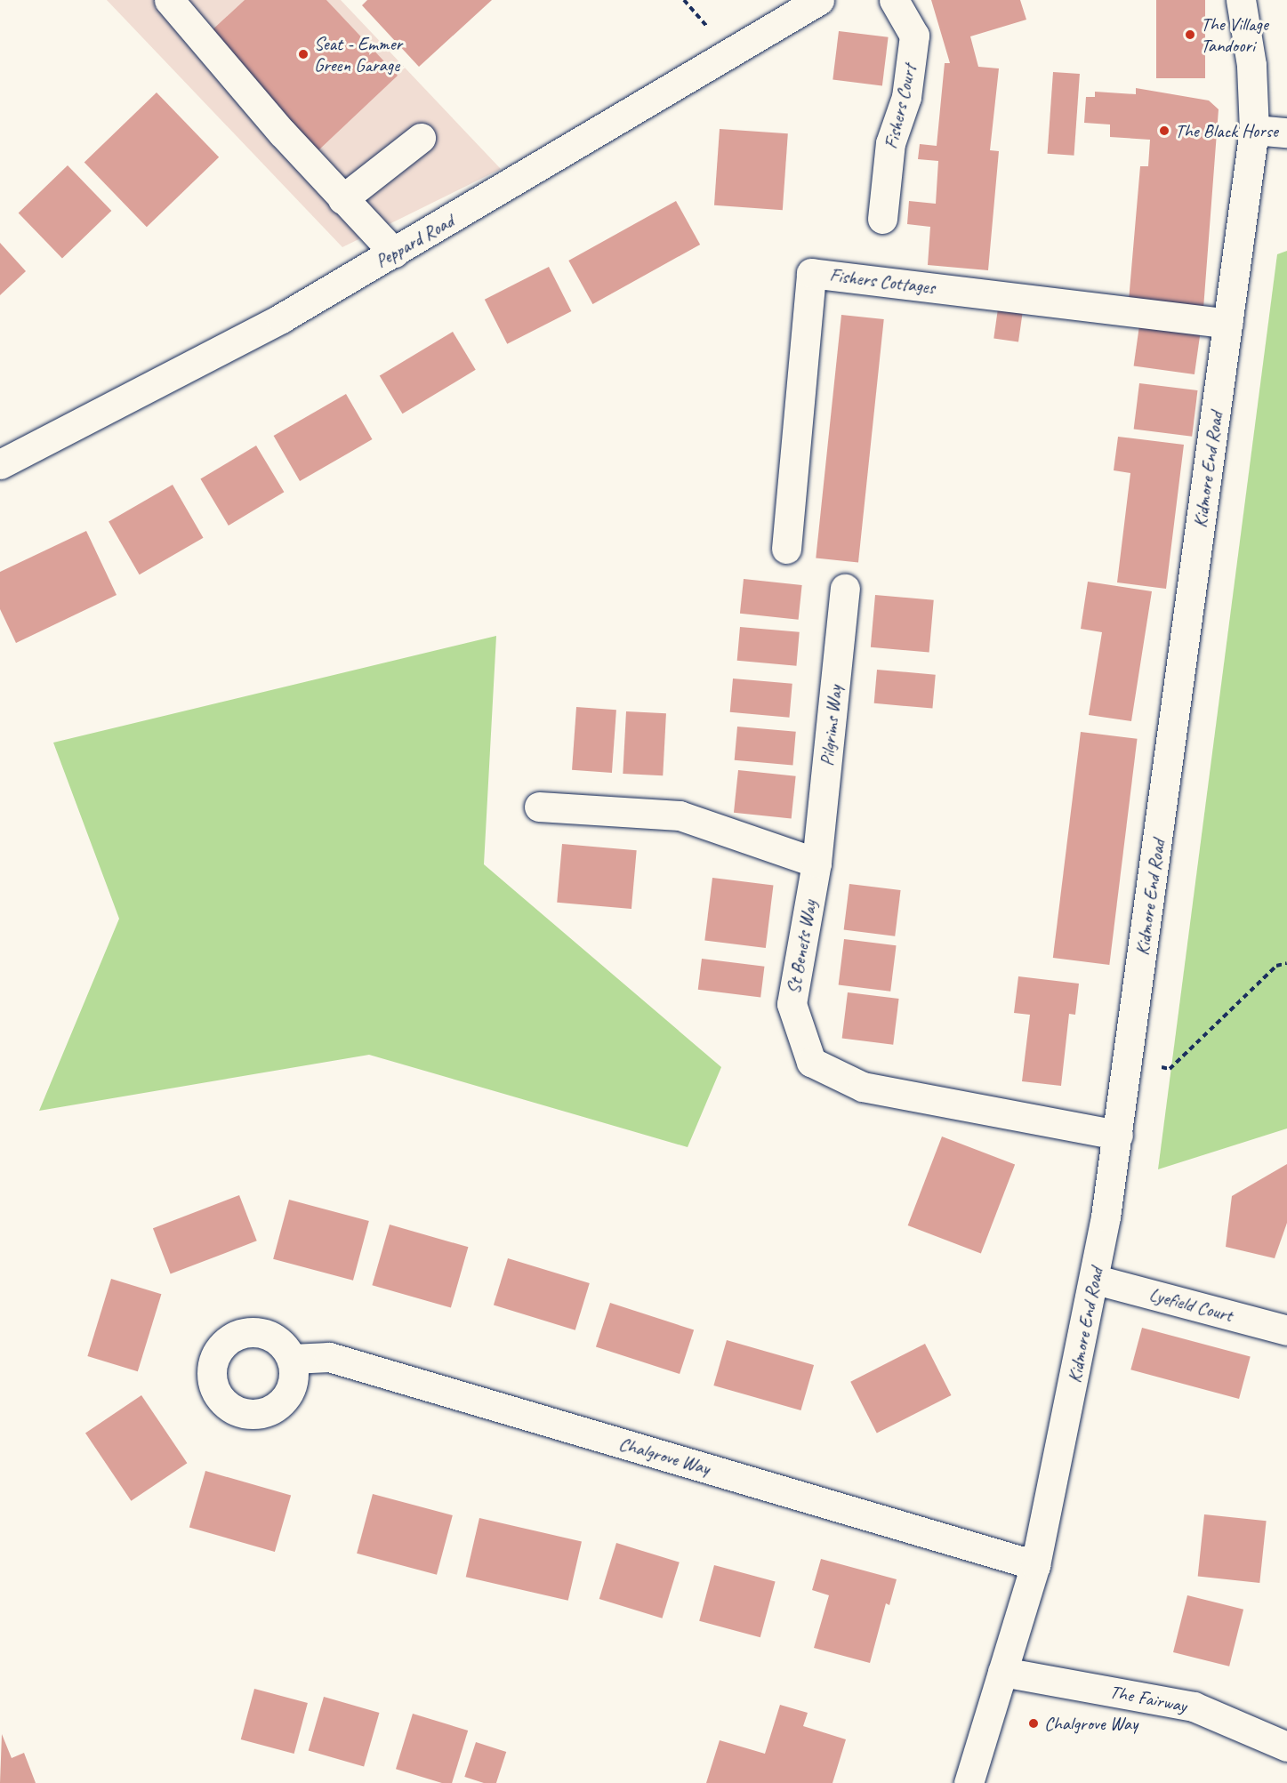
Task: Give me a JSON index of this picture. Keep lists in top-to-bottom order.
{
  "streets": {
    "street": [
      "Fishers Court",
      "Peppard Road",
      "Fishers Cottages",
      "Kidmore End Road",
      "Pilgrims Way",
      "St Benets Way",
      "Lyefield Court",
      "Chalgrove Way",
      "The Fairway"
    ]
  },
  "crossings": [
    ["Fishers Cottages", "Kidmore End Road"],
    ["Kidmore End Road", "St Benets Way"],
    ["Kidmore End Road", "Lyefield Court"],
    ["Kidmore End Road", "Chalgrove Way"],
    ["Kidmore End Road", "The Fairway"],
    ["Pilgrims Way", "St Benets Way"]
  ],
  "places": [
    "The Village Tandoori",
    "Seat - Emmer Green Garage",
    "The Black Horse",
    "Chalgrove Way"
  ]
}
